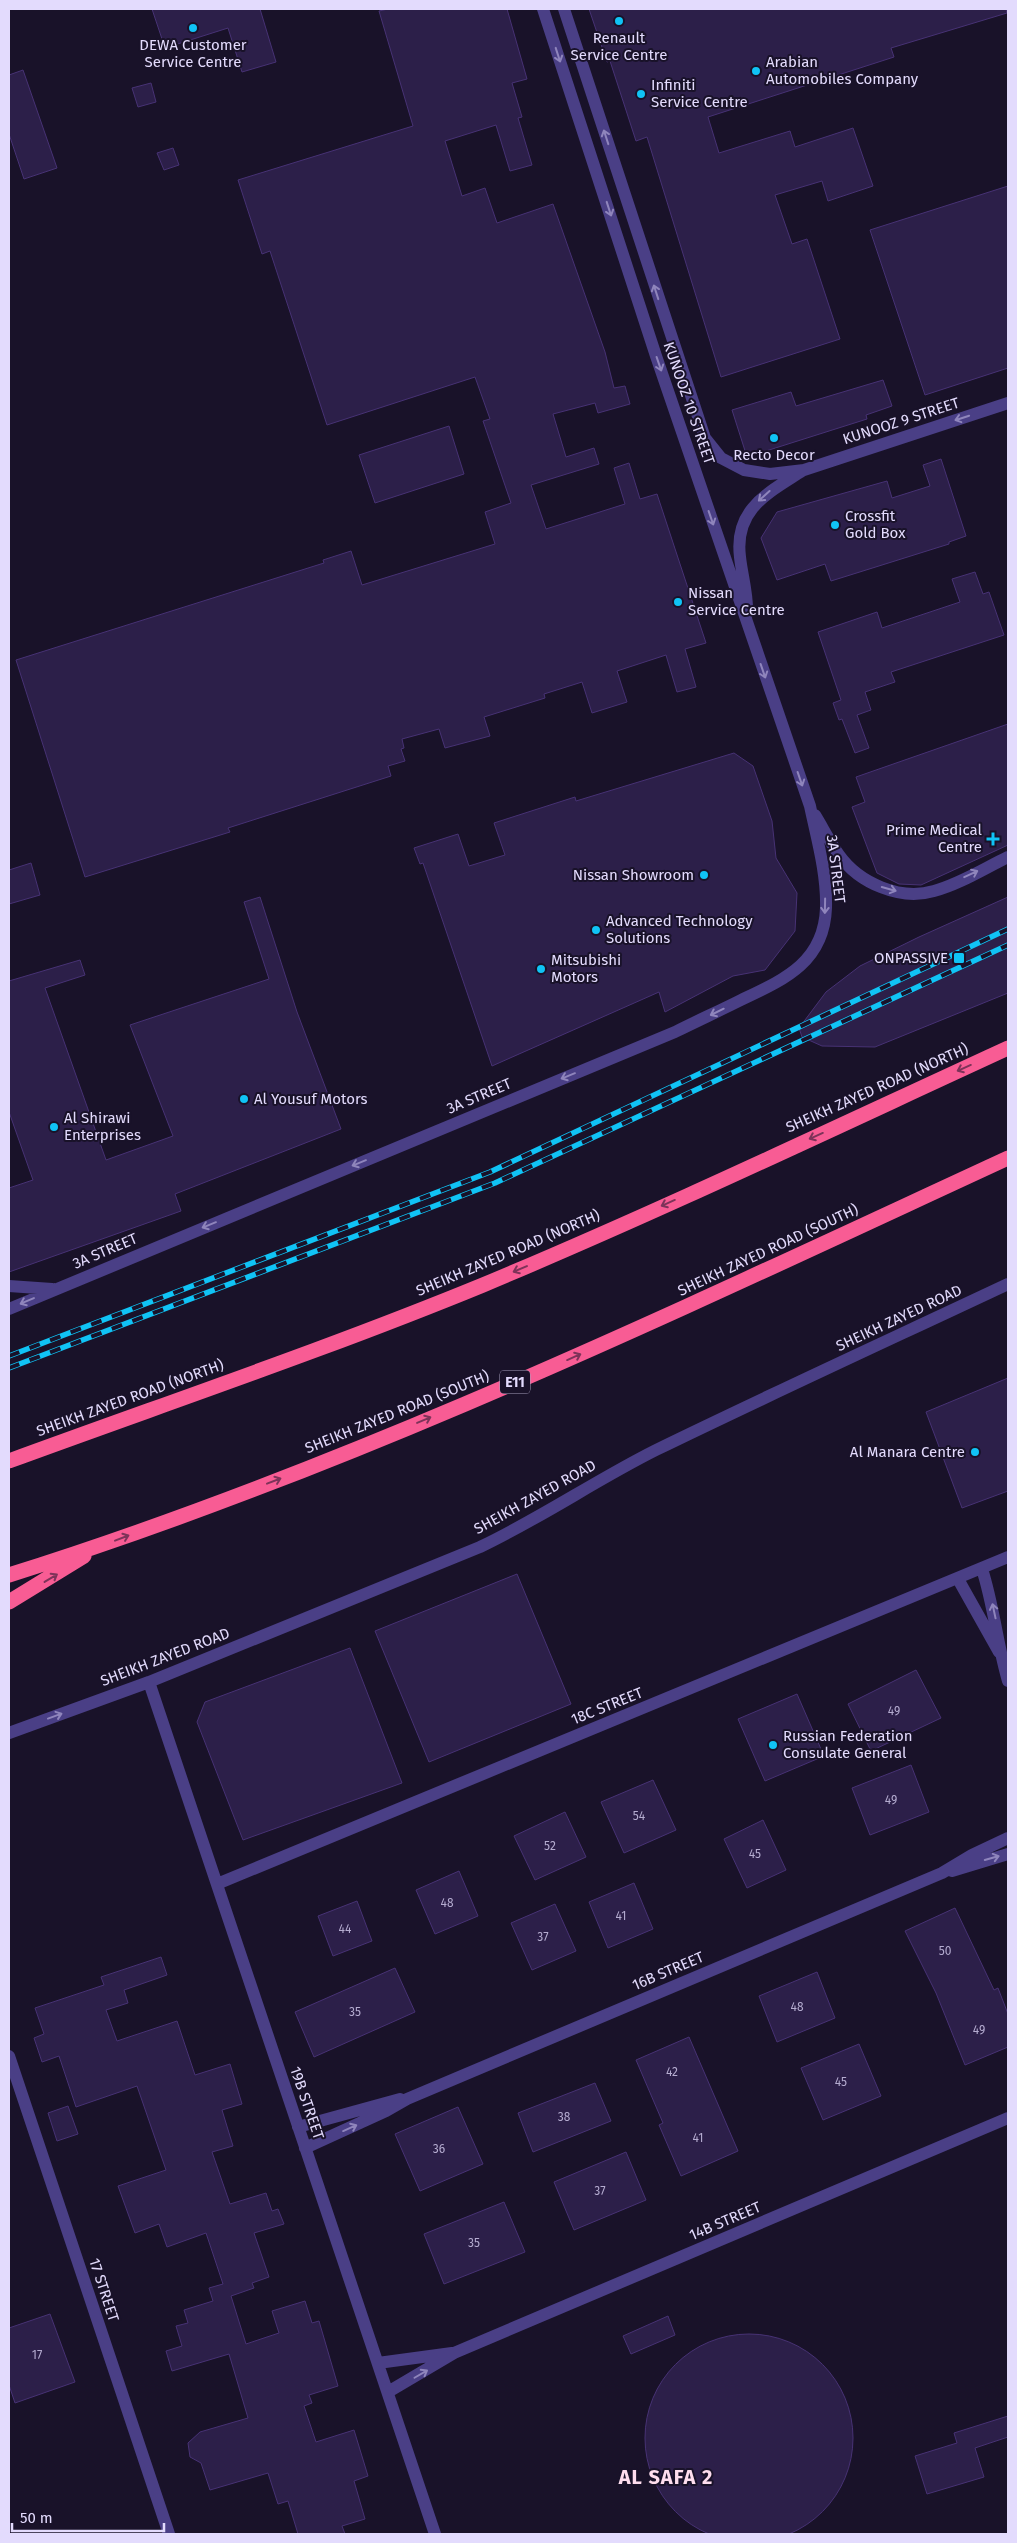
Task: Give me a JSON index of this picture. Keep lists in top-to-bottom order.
{
  "streets": {
    "highway": ["SHEIKH ZAYED ROAD (NORTH)", "SHEIKH ZAYED ROAD (SOUTH)", "E11"],
    "street": [
      "KUNOOZ 10 STREET",
      "KUNOOZ 9 STREET",
      "3A STREET",
      "SHEIKH ZAYED ROAD",
      "18C STREET",
      "16B STREET",
      "19B STREET",
      "14B STREET",
      "17 STREET"
    ]
  },
  "crossings": [
    ["KUNOOZ 10 STREET", "KUNOOZ 9 STREET"],
    ["KUNOOZ 10 STREET", "3A STREET"],
    ["SHEIKH ZAYED ROAD", "19B STREET"],
    ["18C STREET", "19B STREET"],
    ["16B STREET", "19B STREET"],
    ["19B STREET", "14B STREET"]
  ],
  "one_way": [
    "KUNOOZ 9 STREET",
    "3A STREET",
    "SHEIKH ZAYED ROAD (NORTH)",
    "SHEIKH ZAYED ROAD (SOUTH)"
  ],
  "districts": ["AL SAFA 2"],
  "places": {
    "other": [
      "Renault Service Centre",
      "DEWA Customer Service Centre",
      "Arabian Automobiles Company",
      "Infiniti Service Centre",
      "Recto Decor",
      "Crossfit Gold Box",
      "Nissan Service Centre",
      "Nissan Showroom",
      "Advanced Technology Solutions",
      "Mitsubishi Motors",
      "Al Yousuf Motors",
      "Al Shirawi Enterprises",
      "Al Manara Centre",
      "Russian Federation Consulate General"
    ],
    "health": ["Prime Medical Centre"],
    "transit": ["ONPASSIVE"]
  },
  "house_numbers": [
    "49",
    "49",
    "54",
    "52",
    "45",
    "48",
    "41",
    "44",
    "37",
    "50",
    "48",
    "35",
    "49",
    "42",
    "45",
    "38",
    "41",
    "36",
    "37",
    "35",
    "17"
  ],
  "scale_bar": "50 m"
}
